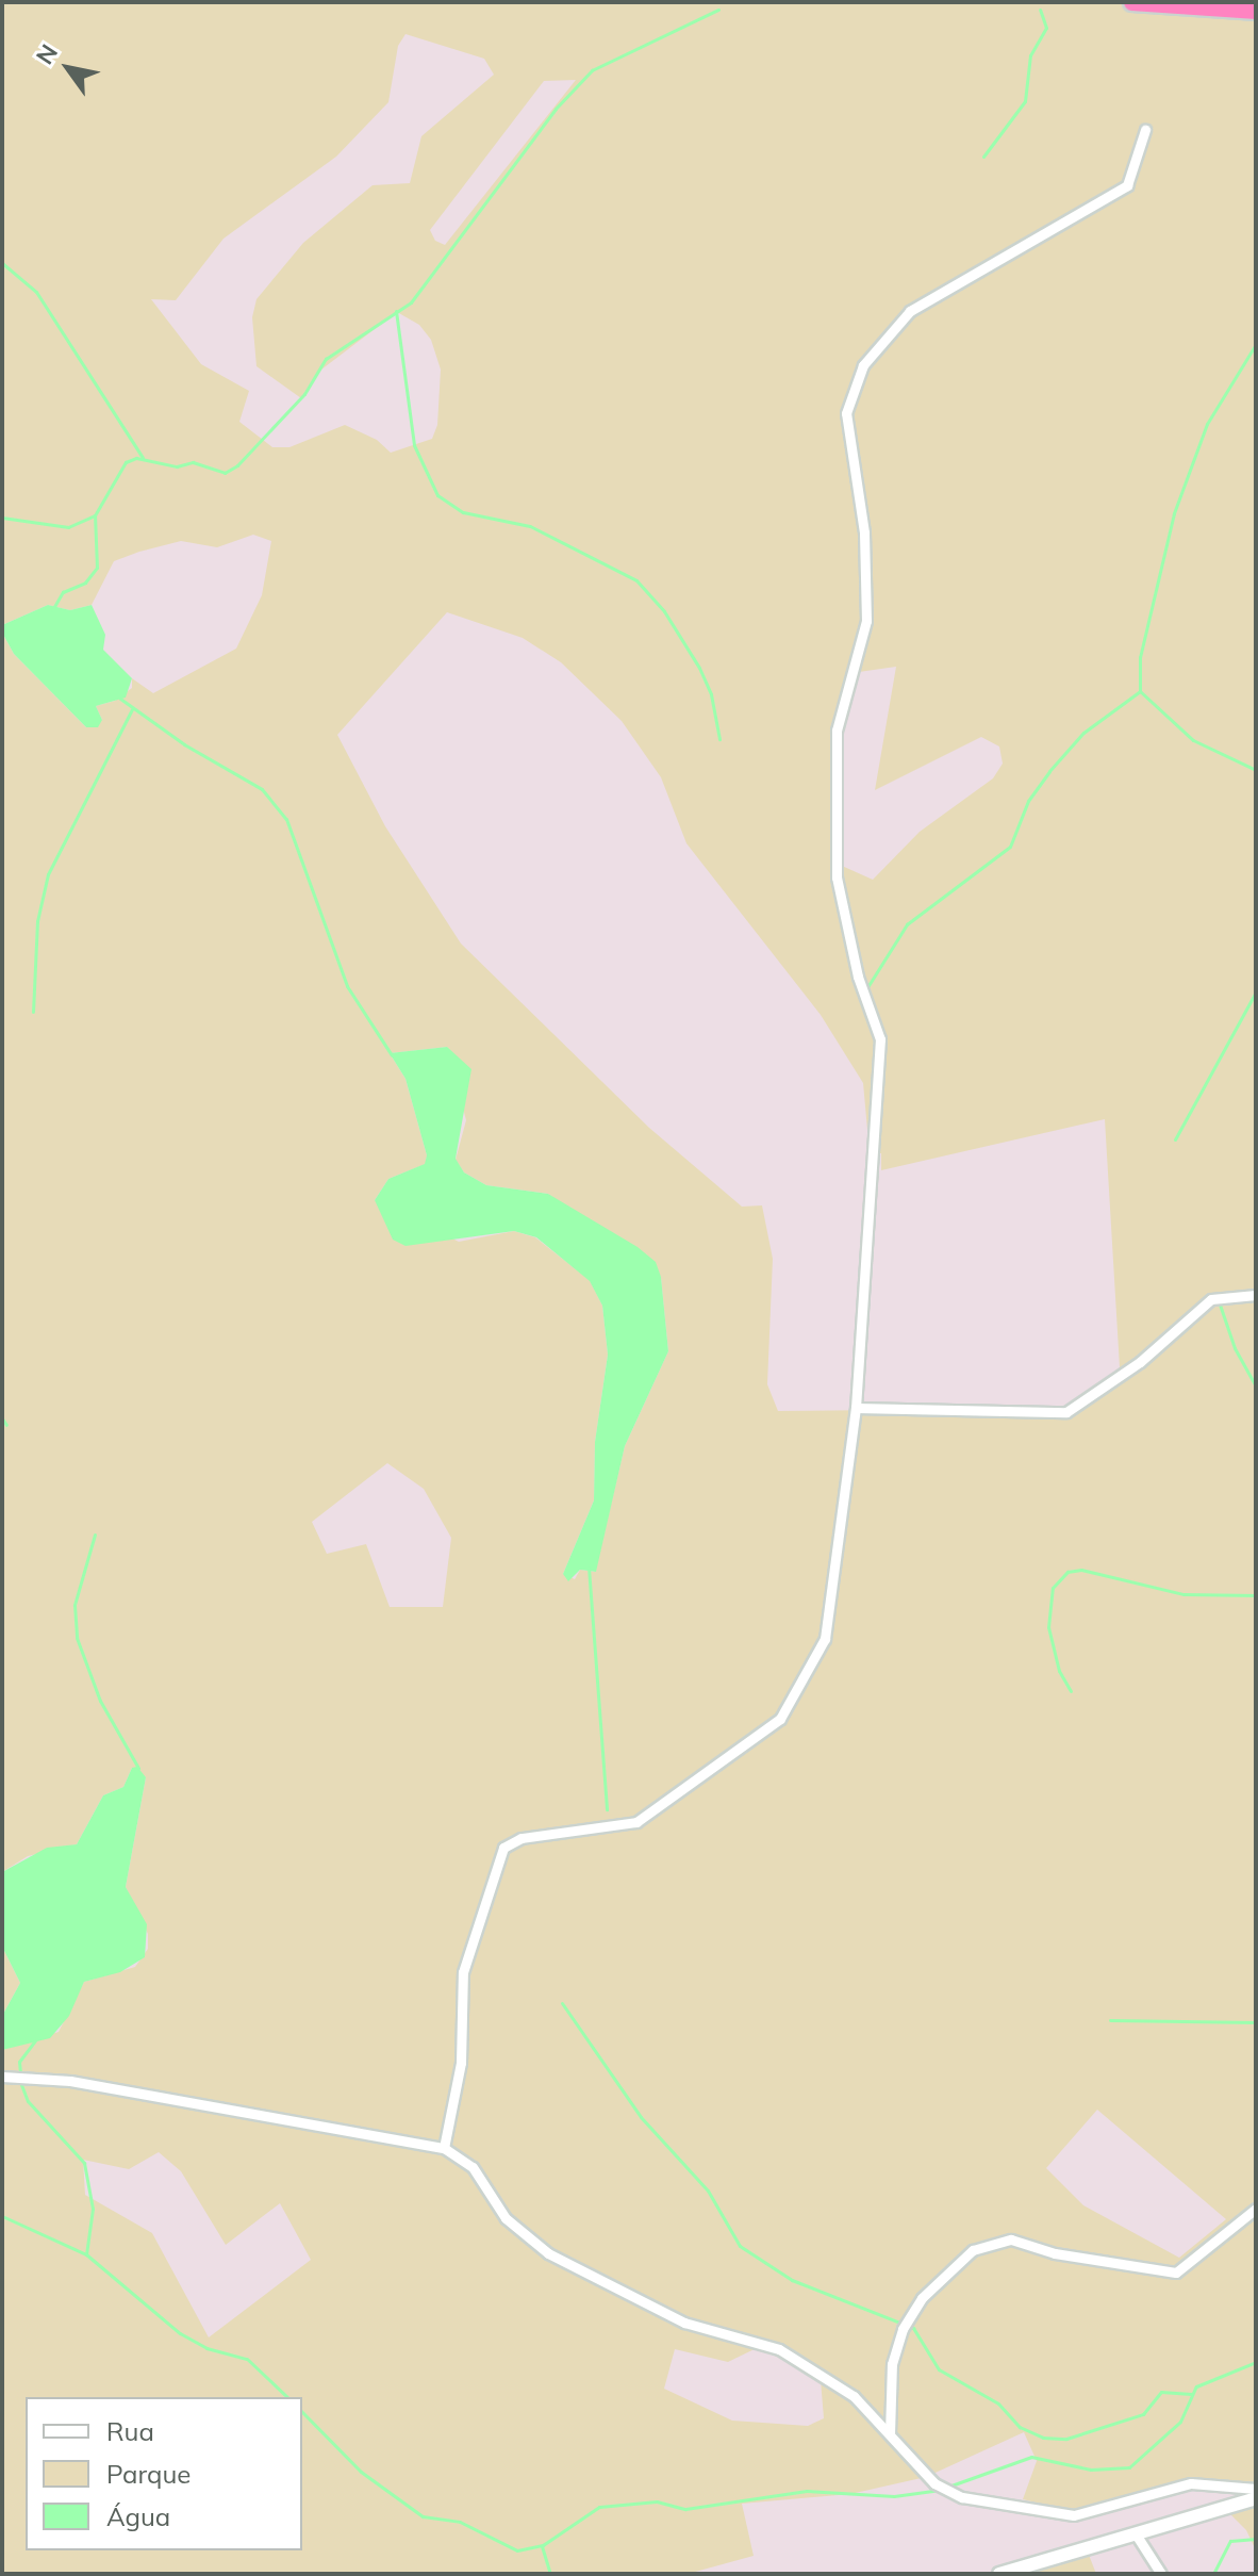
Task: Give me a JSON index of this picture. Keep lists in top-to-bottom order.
{
  "legend": ["Rua", "Parque", "Água"],
  "north": "top left"
}
